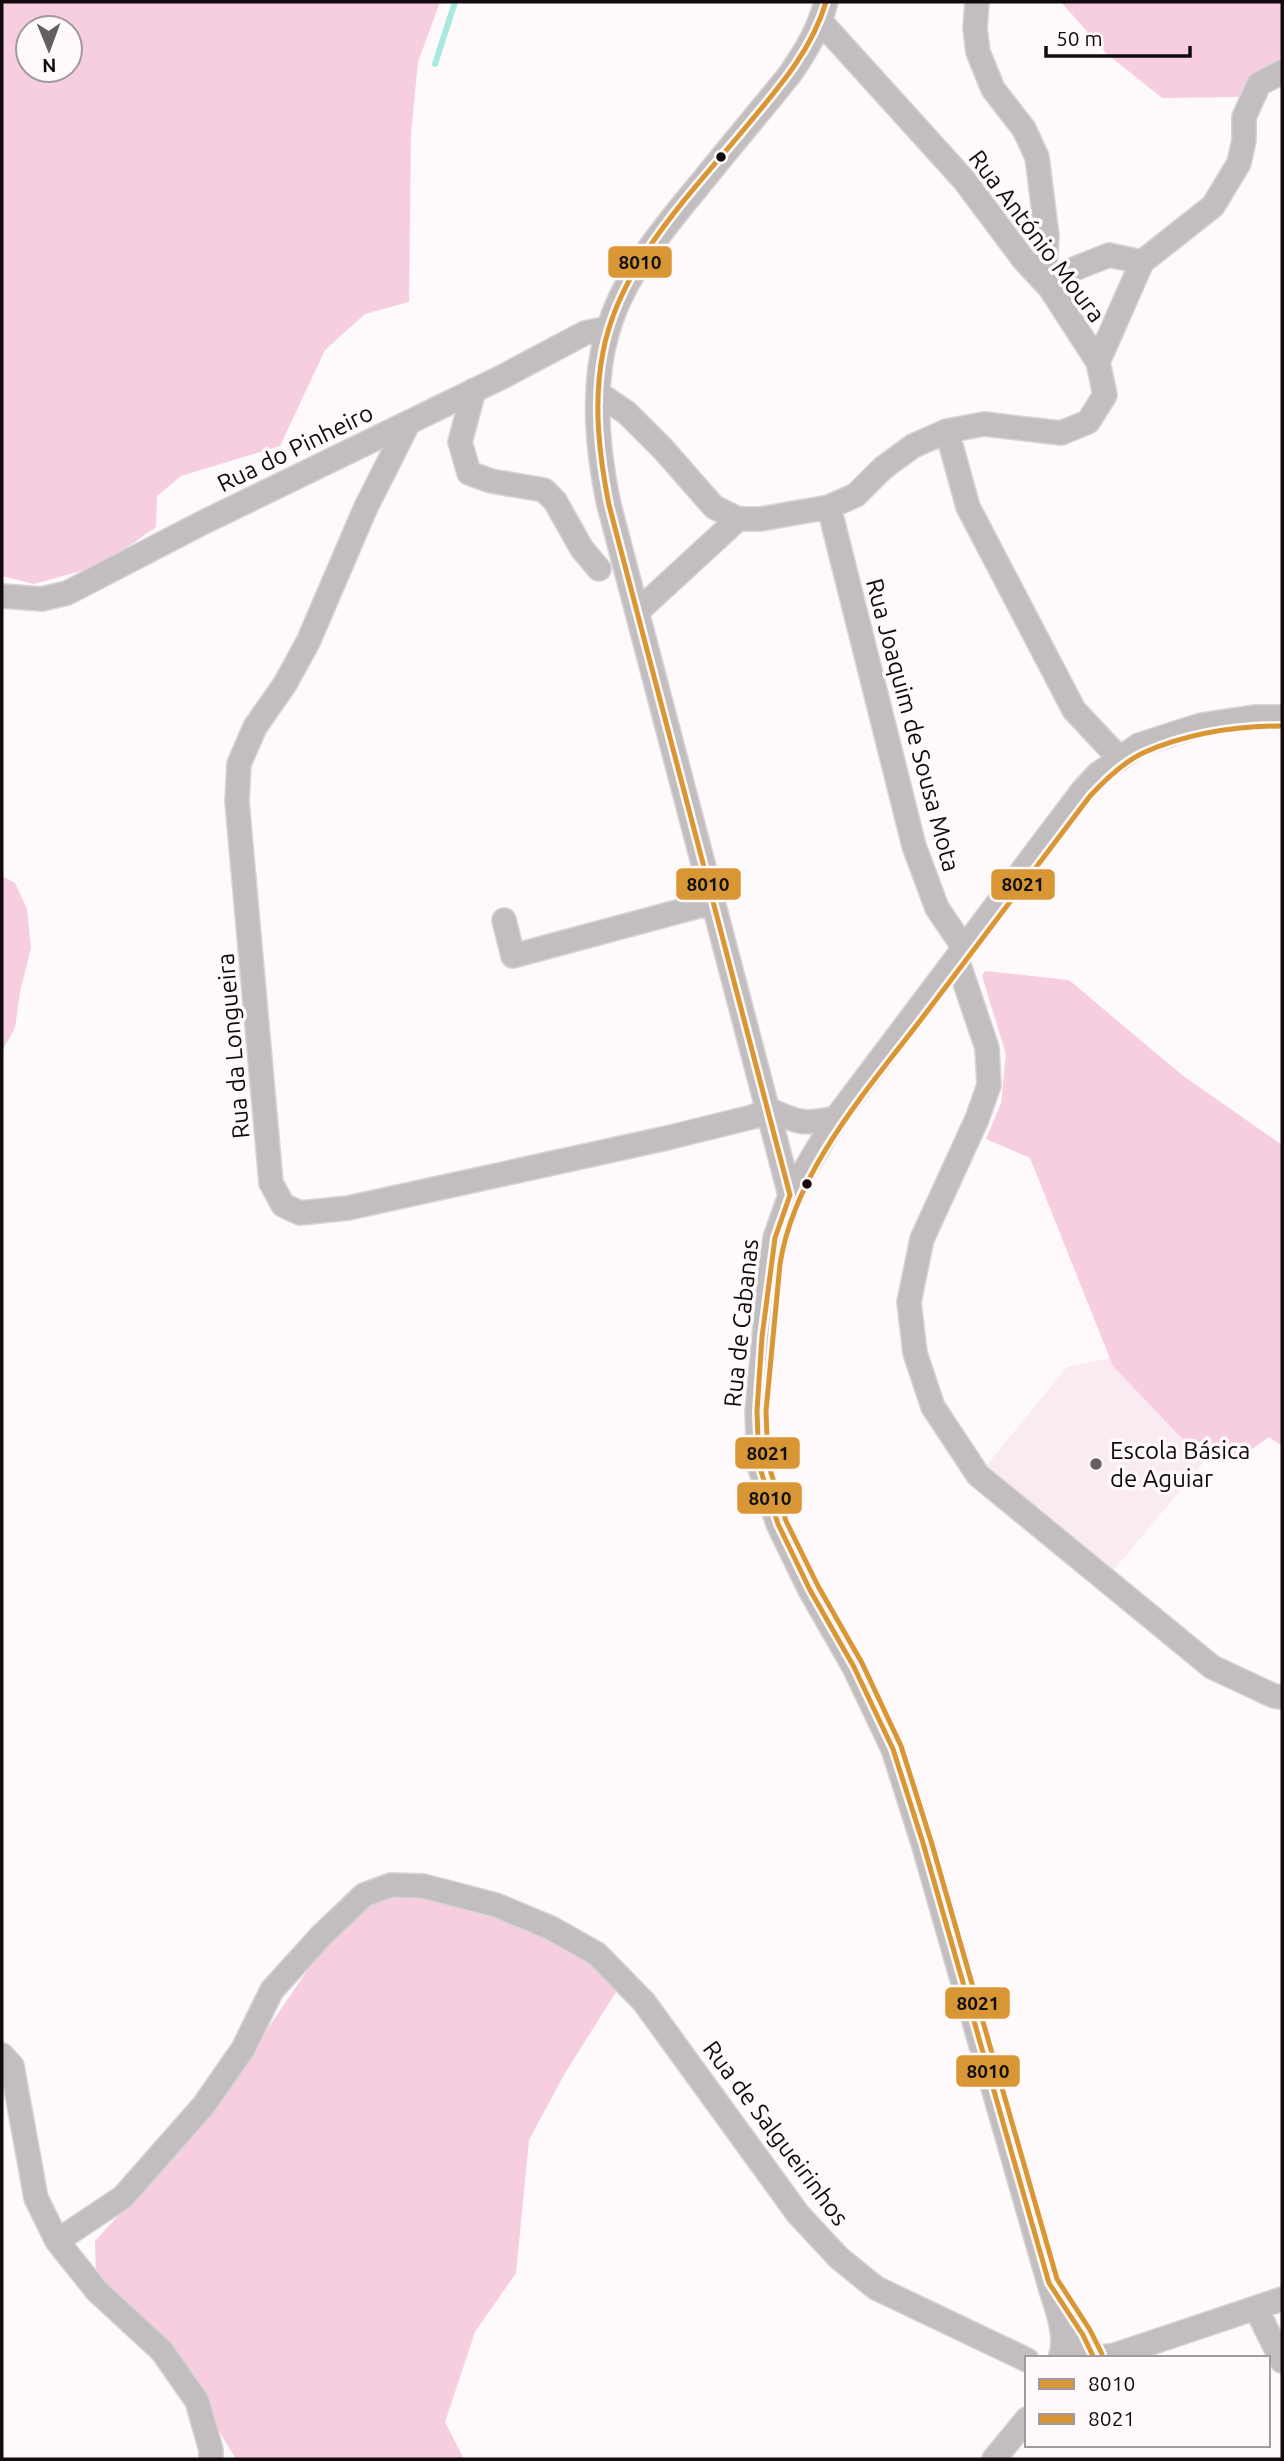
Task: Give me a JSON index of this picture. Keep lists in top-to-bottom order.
{
  "streets": {
    "street": [
      "Rua António Moura",
      "Rua do Pinheiro",
      "Rua Joaquim de Sousa Mota",
      "Rua da Longueira",
      "Rua de Cabanas",
      "Rua de Salgueirinhos"
    ]
  },
  "crossings": [
    ["Rua António Moura", "Rua Joaquim de Sousa Mota"],
    ["Rua do Pinheiro", "Rua da Longueira"],
    ["Rua Joaquim de Sousa Mota", "Rua de Cabanas"]
  ],
  "places": ["Escola Básica de Aguiar"],
  "lines": ["transit line 8010", "transit line 8021"],
  "legend": ["8010", "8021"],
  "scale_bar": "50 m",
  "north": "bottom"
}
